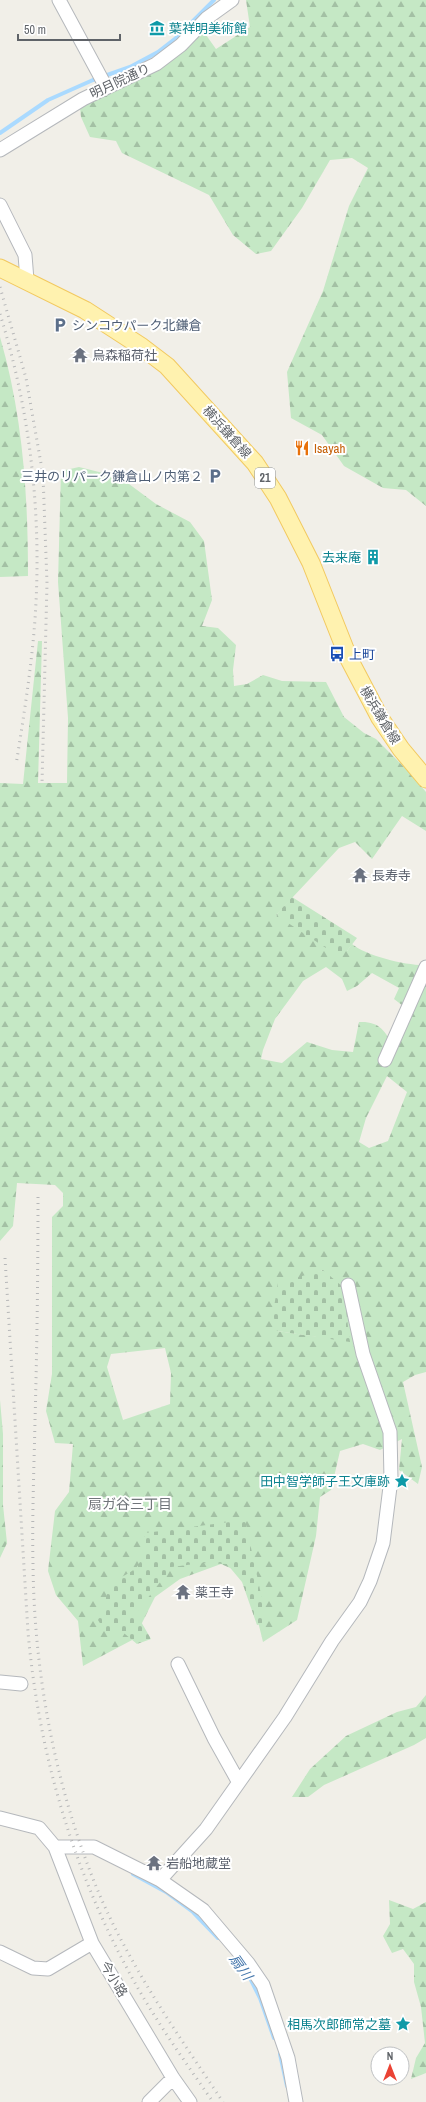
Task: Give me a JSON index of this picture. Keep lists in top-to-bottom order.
{
  "streets": {
    "main road": ["横浜鎌倉線", "21"],
    "street": ["明月院通り", "今小路"]
  },
  "districts": ["扇ガ谷三丁目"],
  "water": ["扇川"],
  "places": {
    "museum": ["葉祥明美術館"],
    "parking": ["シンコウパーク北鎌倉", "三井のリパーク鎌倉山ノ内第２"],
    "temple": [
      "烏森稲荷社",
      "長寿寺",
      "薬王寺",
      "岩船地蔵堂"
    ],
    "restaurant": ["Isayah"],
    "building": ["去来庵"],
    "bus stop": ["上町"],
    "place": ["田中智学師子王文庫跡", "相馬次郎師常之墓"]
  },
  "scale_bar": "50 m",
  "north": "top"
}
